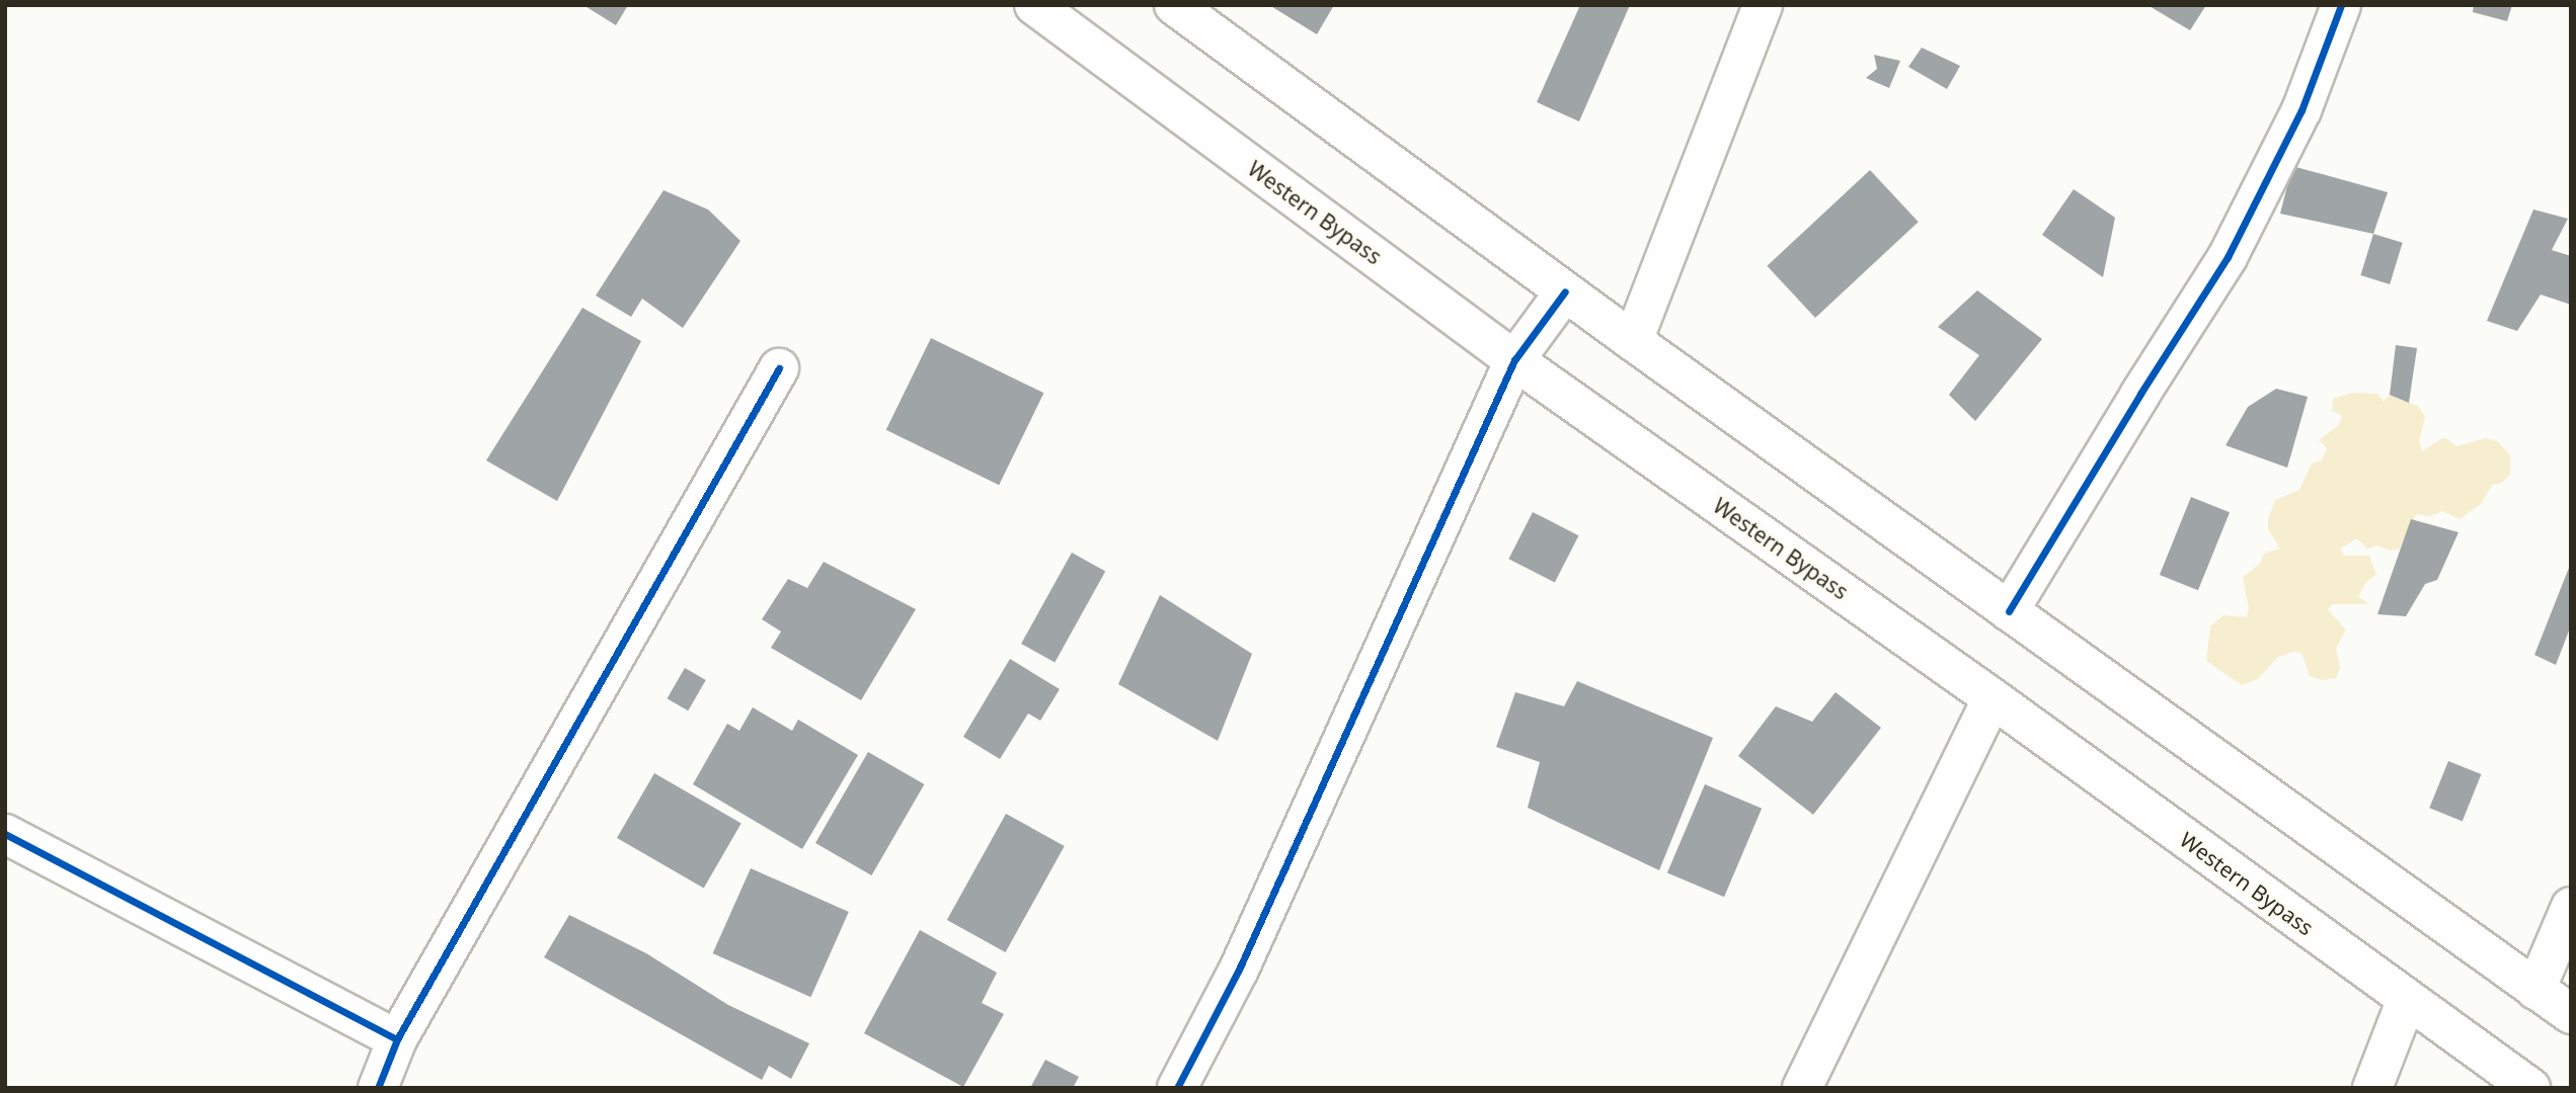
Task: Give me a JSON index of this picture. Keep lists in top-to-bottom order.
{
  "streets": {
    "street": ["Western Bypass"]
  }
}
